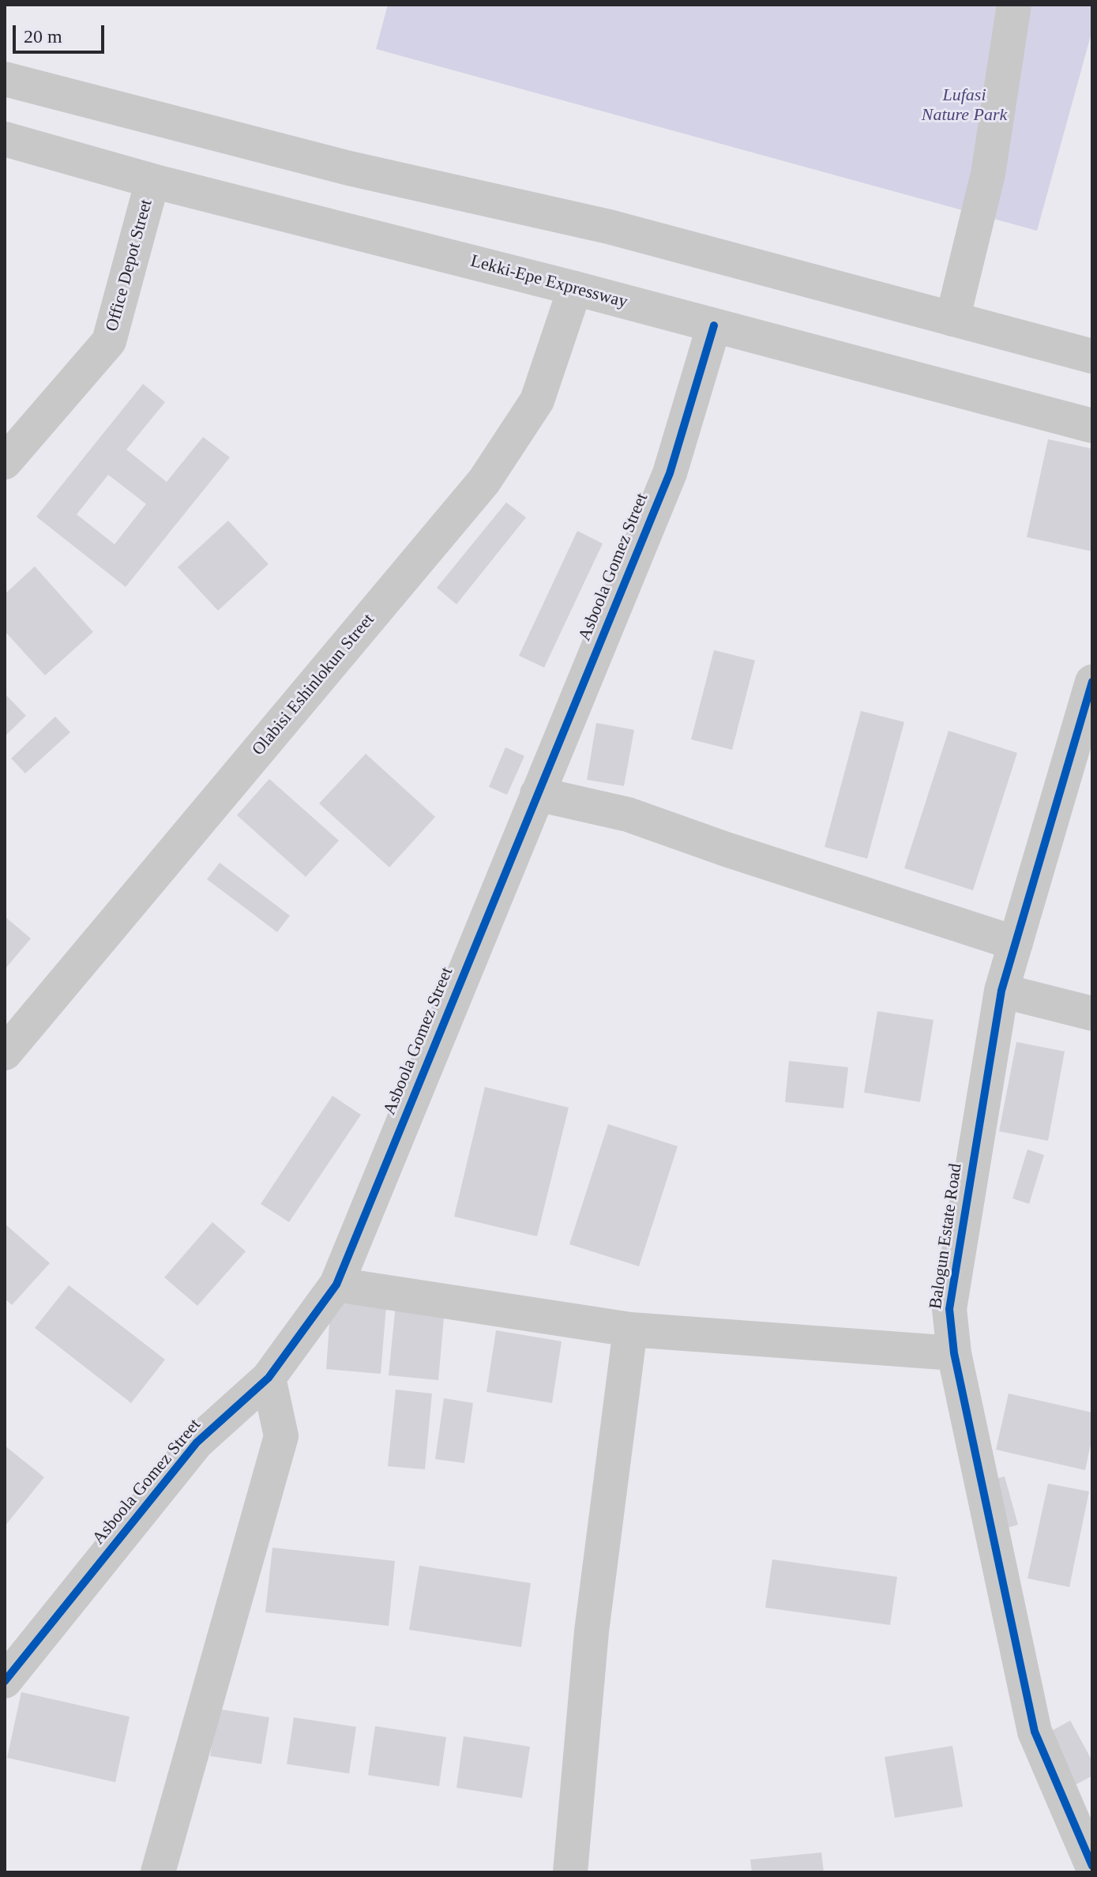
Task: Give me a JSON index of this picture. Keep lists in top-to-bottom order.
{
  "streets": {
    "main road": [
      "Office Depot Street",
      "Lekki-Epe Expressway",
      "Asboola Gomez Street",
      "Olabisi Eshinlokun Street",
      "Balogun Estate Road"
    ]
  },
  "crossings": [
    ["Office Depot Street", "Lekki-Epe Expressway"],
    ["Lekki-Epe Expressway", "Asboola Gomez Street"],
    ["Lekki-Epe Expressway", "Olabisi Eshinlokun Street"]
  ],
  "parks": ["Lufasi Nature Park"],
  "scale_bar": "20 m"
}
